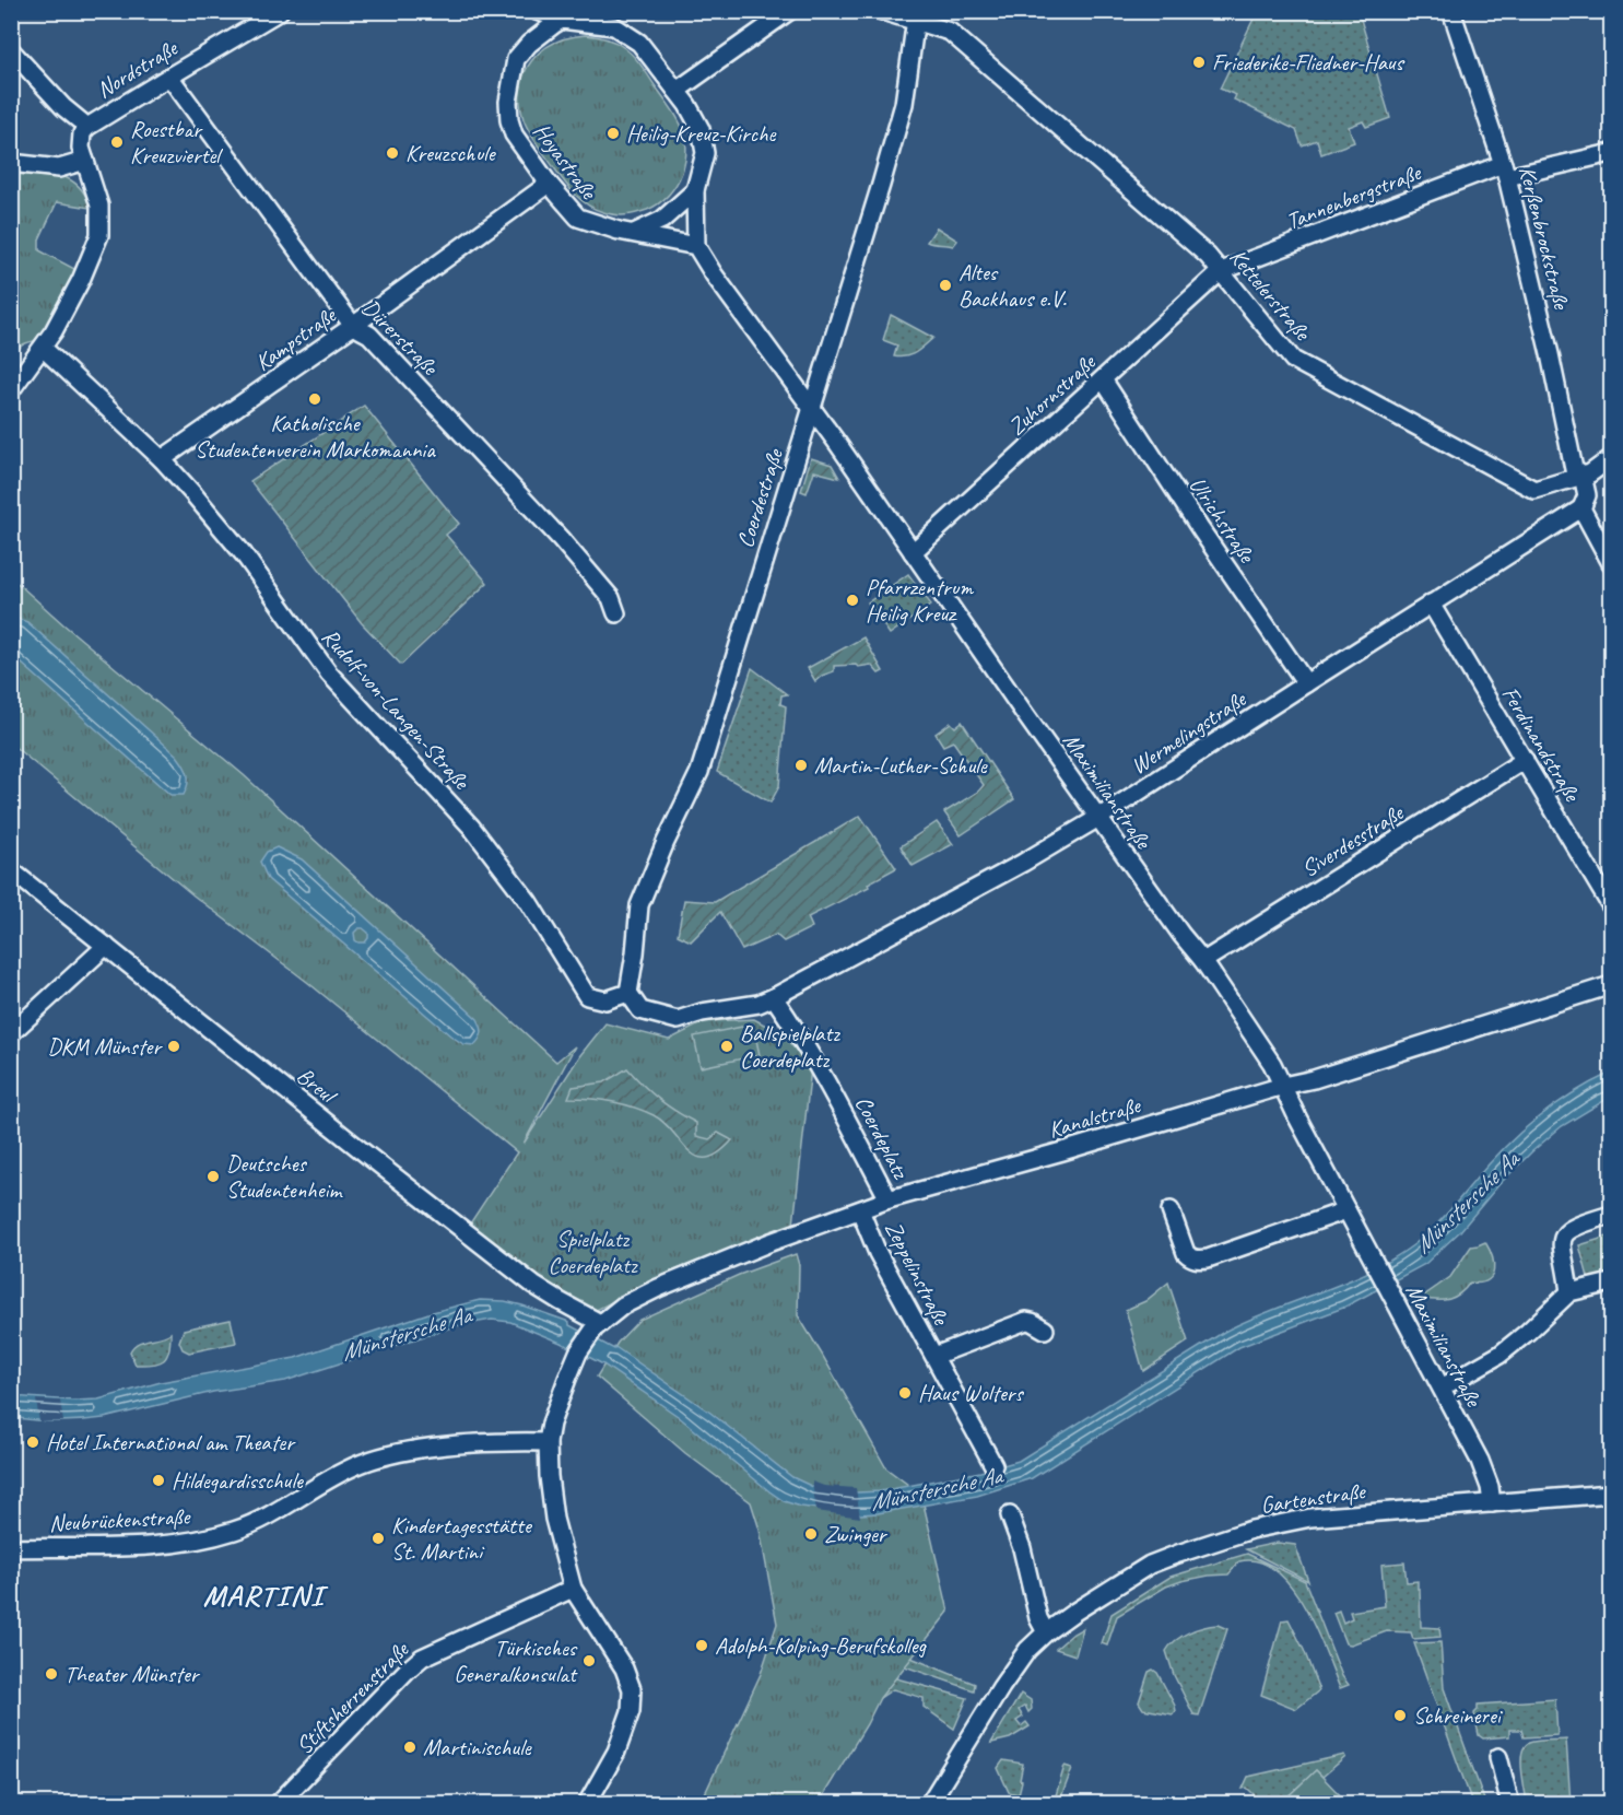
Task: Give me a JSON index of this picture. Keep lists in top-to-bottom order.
{
  "streets": {
    "street": [
      "Nordstraße",
      "Hoyastraße",
      "Tannenbergstraße",
      "Kerßenbrockstraße",
      "Kettelerstraße",
      "Dürerstraße",
      "Kampstraße",
      "Zuhornstraße",
      "Coerdestraße",
      "Ulrichstraße",
      "Rudolf-von-Langen-Straße",
      "Wermelingstraße",
      "Ferdinandstraße",
      "Maximilianstraße",
      "Siverdesstraße",
      "Breul",
      "Kanalstraße",
      "Coerdeplatz",
      "Zeppelinstraße",
      "Gartenstraße",
      "Neubrückenstraße",
      "Stiftsherrenstraße"
    ]
  },
  "crossings": [
    ["Nordstraße", "Dürerstraße"],
    ["Hoyastraße", "Kampstraße"],
    ["Tannenbergstraße", "Kerßenbrockstraße"],
    ["Tannenbergstraße", "Kettelerstraße"],
    ["Tannenbergstraße", "Zuhornstraße"],
    ["Kerßenbrockstraße", "Kettelerstraße"],
    ["Kettelerstraße", "Zuhornstraße"],
    ["Kettelerstraße", "Coerdestraße"],
    ["Dürerstraße", "Kampstraße"],
    ["Kampstraße", "Rudolf-von-Langen-Straße"],
    ["Zuhornstraße", "Ulrichstraße"],
    ["Zuhornstraße", "Maximilianstraße"],
    ["Coerdestraße", "Rudolf-von-Langen-Straße"],
    ["Coerdestraße", "Maximilianstraße"],
    ["Ulrichstraße", "Wermelingstraße"],
    ["Wermelingstraße", "Ferdinandstraße"],
    ["Wermelingstraße", "Maximilianstraße"],
    ["Wermelingstraße", "Coerdeplatz"],
    ["Ferdinandstraße", "Siverdesstraße"],
    ["Maximilianstraße", "Siverdesstraße"],
    ["Maximilianstraße", "Kanalstraße"],
    ["Maximilianstraße", "Gartenstraße"],
    ["Breul", "Kanalstraße"],
    ["Kanalstraße", "Coerdeplatz"],
    ["Kanalstraße", "Zeppelinstraße"]
  ],
  "districts": ["MARTINI"],
  "water": ["Münstersche Aa"],
  "parks": ["Spielplatz Coerdeplatz"],
  "places": [
    "Friederike-Fliedner-Haus",
    "Heilig-Kreuz-Kirche",
    "Roestbar Kreuzviertel",
    "Kreuzschule",
    "Altes Backhaus e.V.",
    "Katholische Studentenverein Markomannia",
    "Pfarrzentrum Heilig Kreuz",
    "Martin-Luther-Schule",
    "DKM Münster",
    "Ballspielplatz Coerdeplatz",
    "Deutsches Studentenheim",
    "Haus Wolters",
    "Hotel International am Theater",
    "Hildegardisschule",
    "Zwinger",
    "Kindertagesstätte St. Martini",
    "Adolph-Kolping-Berufskolleg",
    "Türkisches Generalkonsulat",
    "Theater Münster",
    "Schreinerei",
    "Martinischule"
  ]
}
